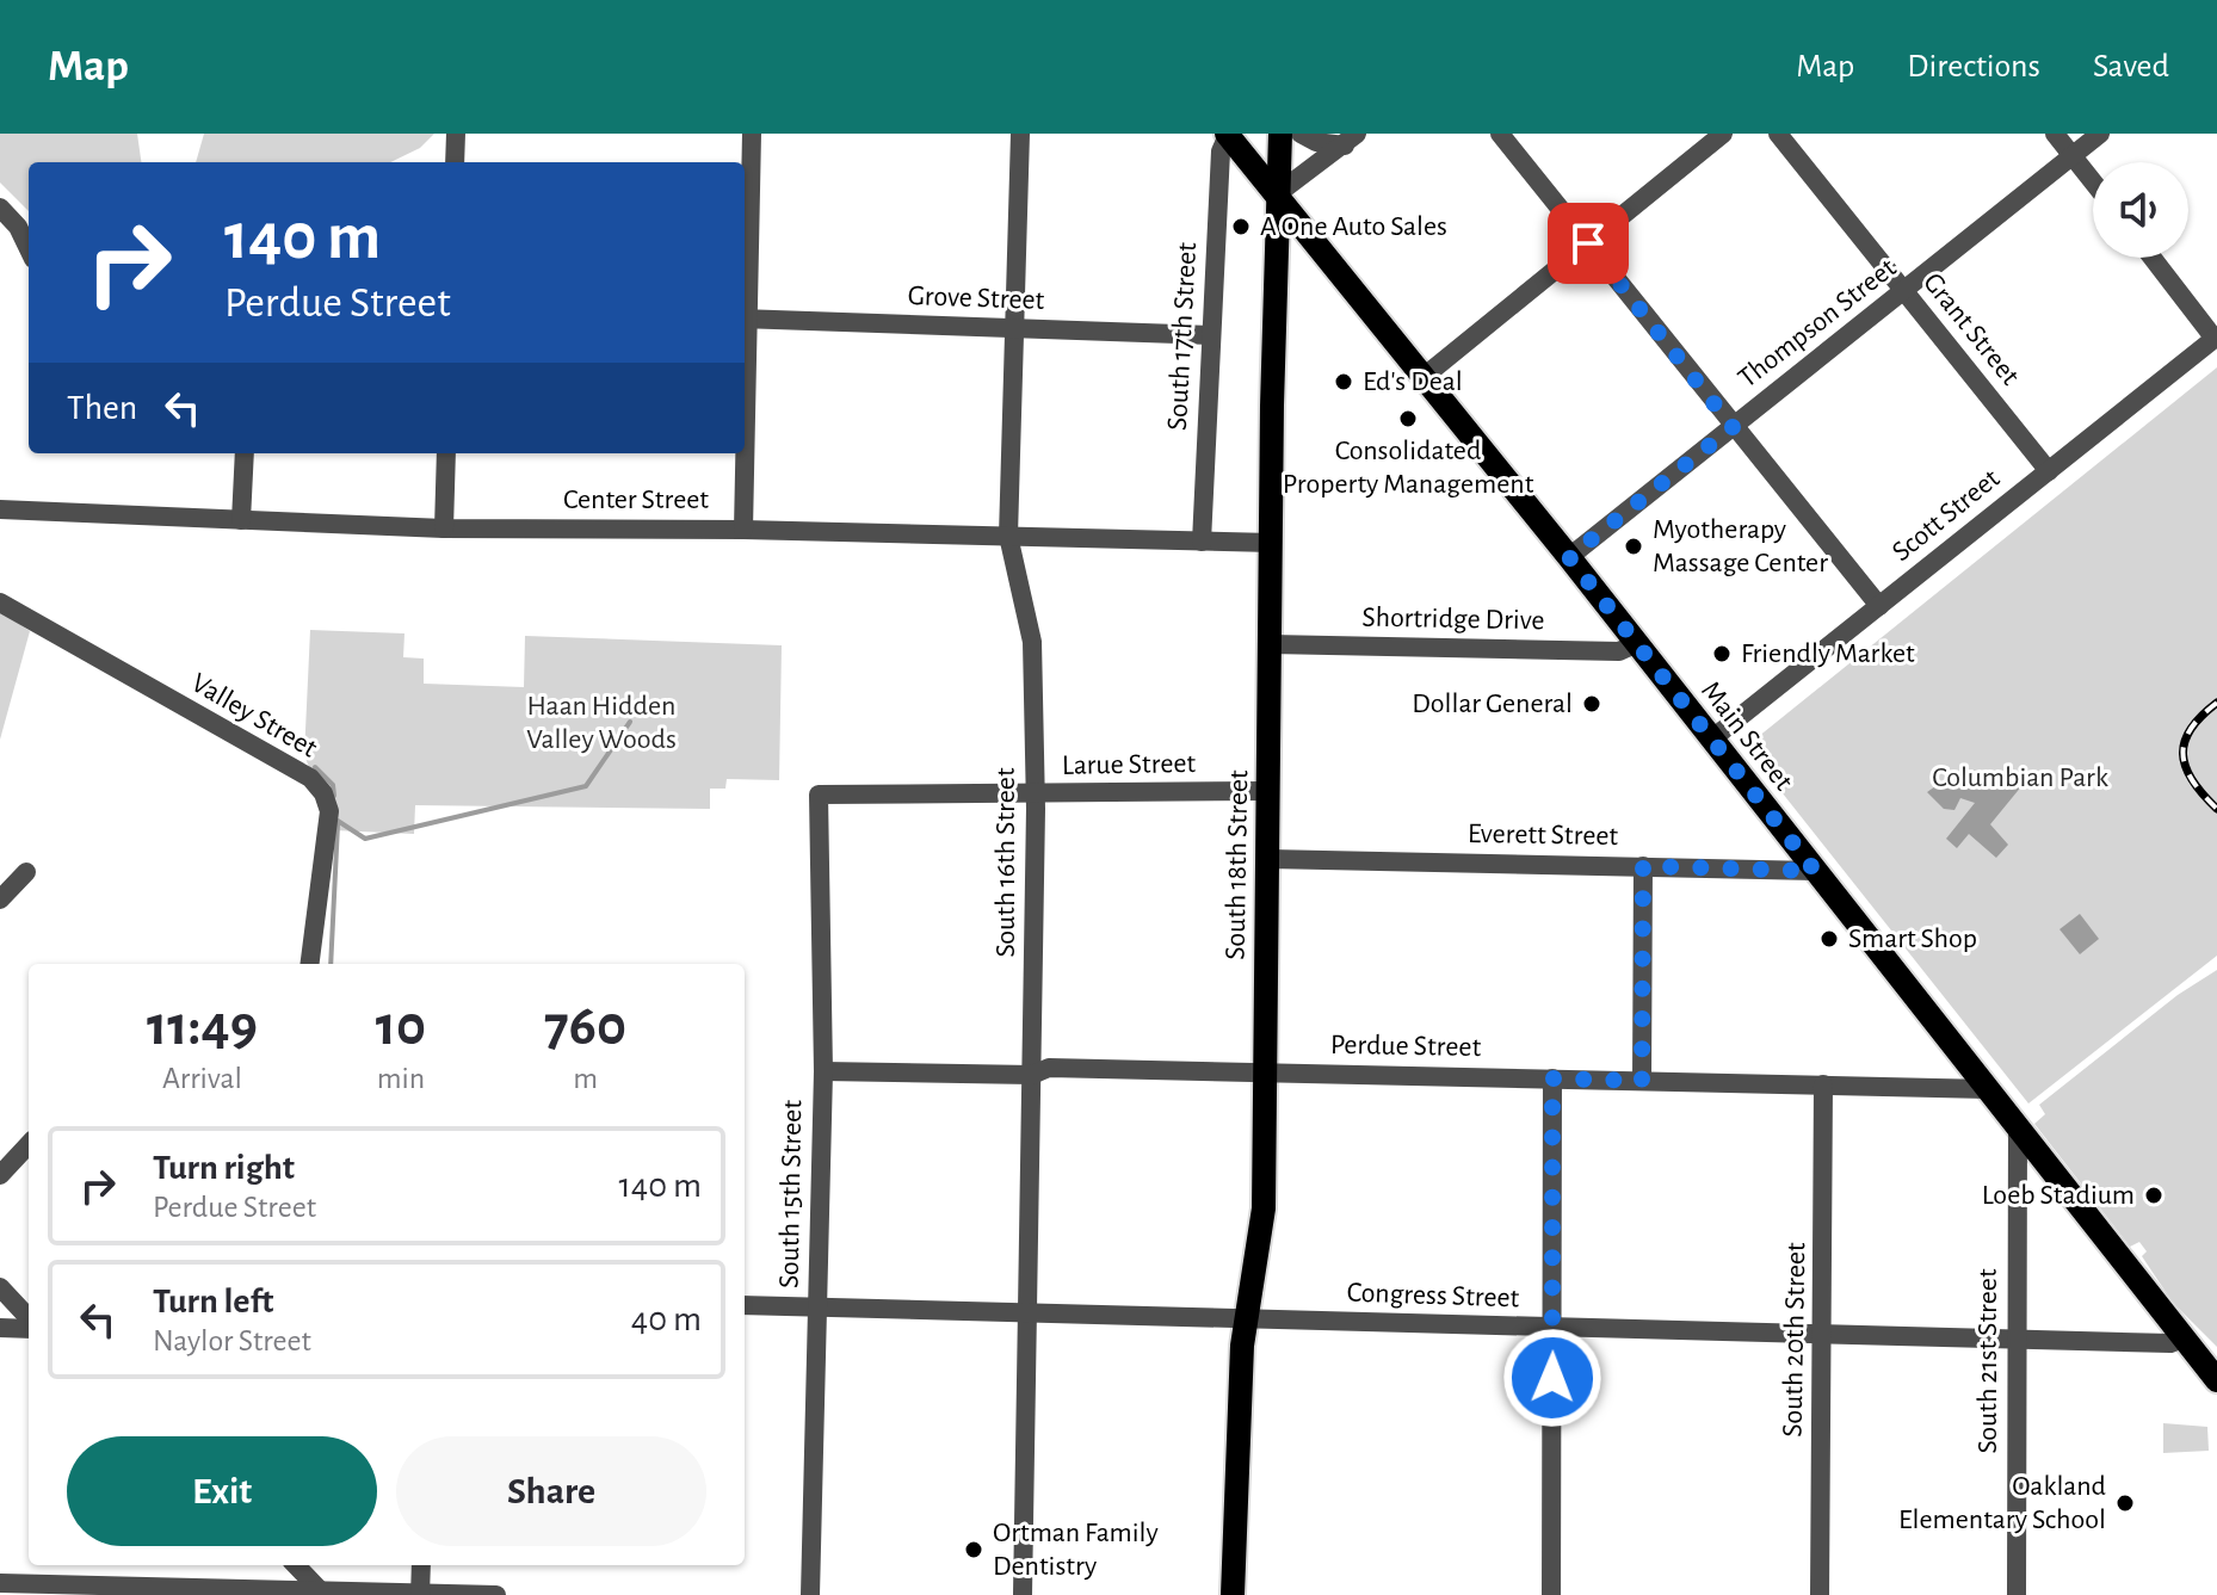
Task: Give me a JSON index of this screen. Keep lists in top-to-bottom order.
{
  "streets": {
    "main road": ["Main Street", "South 18th Street"],
    "street": [
      "Grove Street",
      "Thompson Street",
      "Grant Street",
      "South 17th Street",
      "Center Street",
      "Scott Street",
      "Shortridge Drive",
      "Valley Street",
      "Larue Street",
      "Everett Street",
      "South 16th Street",
      "Perdue Street",
      "South 15th Street",
      "Congress Street",
      "South 20th Street",
      "South 21st Street"
    ]
  },
  "crossings": [
    ["Grove Street", "South 17th Street"],
    ["Grove Street", "South 16th Street"],
    ["Thompson Street", "Grant Street"],
    ["Thompson Street", "Main Street"],
    ["Grant Street", "Scott Street"],
    ["South 17th Street", "Center Street"],
    ["South 17th Street", "Main Street"],
    ["Center Street", "South 16th Street"],
    ["Center Street", "South 18th Street"],
    ["Scott Street", "Main Street"],
    ["Shortridge Drive", "Main Street"],
    ["Shortridge Drive", "South 18th Street"],
    ["Main Street", "Everett Street"],
    ["Main Street", "South 18th Street"],
    ["Main Street", "Perdue Street"],
    ["Main Street", "Congress Street"],
    ["Main Street", "South 21st Street"],
    ["Larue Street", "South 16th Street"],
    ["Larue Street", "South 18th Street"],
    ["Larue Street", "South 15th Street"],
    ["Everett Street", "South 18th Street"],
    ["South 16th Street", "Perdue Street"],
    ["South 16th Street", "Congress Street"],
    ["South 18th Street", "Perdue Street"],
    ["South 18th Street", "Congress Street"],
    ["Perdue Street", "South 15th Street"],
    ["Perdue Street", "South 20th Street"],
    ["South 15th Street", "Congress Street"],
    ["Congress Street", "South 20th Street"],
    ["Congress Street", "South 21st Street"]
  ],
  "parks": ["Haan Hidden Valley Woods", "Columbian Park"],
  "places": [
    "A One Auto Sales",
    "Ed's Deal",
    "Consolidated Property Management",
    "Myotherapy Massage Center",
    "Friendly Market",
    "Dollar General",
    "Smart Shop",
    "Loeb Stadium",
    "Oakland Elementary School",
    "Ortman Family Dentistry"
  ],
  "page": {
    "header": "Map",
    "nav": ["Map", "Directions", "Saved"],
    "turn": ["140 m", "Perdue Street"],
    "then": "Then",
    "eta": [
      "11:49",
      "Arrival",
      "10",
      "min",
      "760",
      "m"
    ],
    "list": [
      {
        "name": "Turn right",
        "note": "Perdue Street",
        "value": "140 m"
      },
      {
        "name": "Turn left",
        "note": "Naylor Street",
        "value": "40 m"
      }
    ],
    "buttons": ["Exit", "Share"]
  }
}
